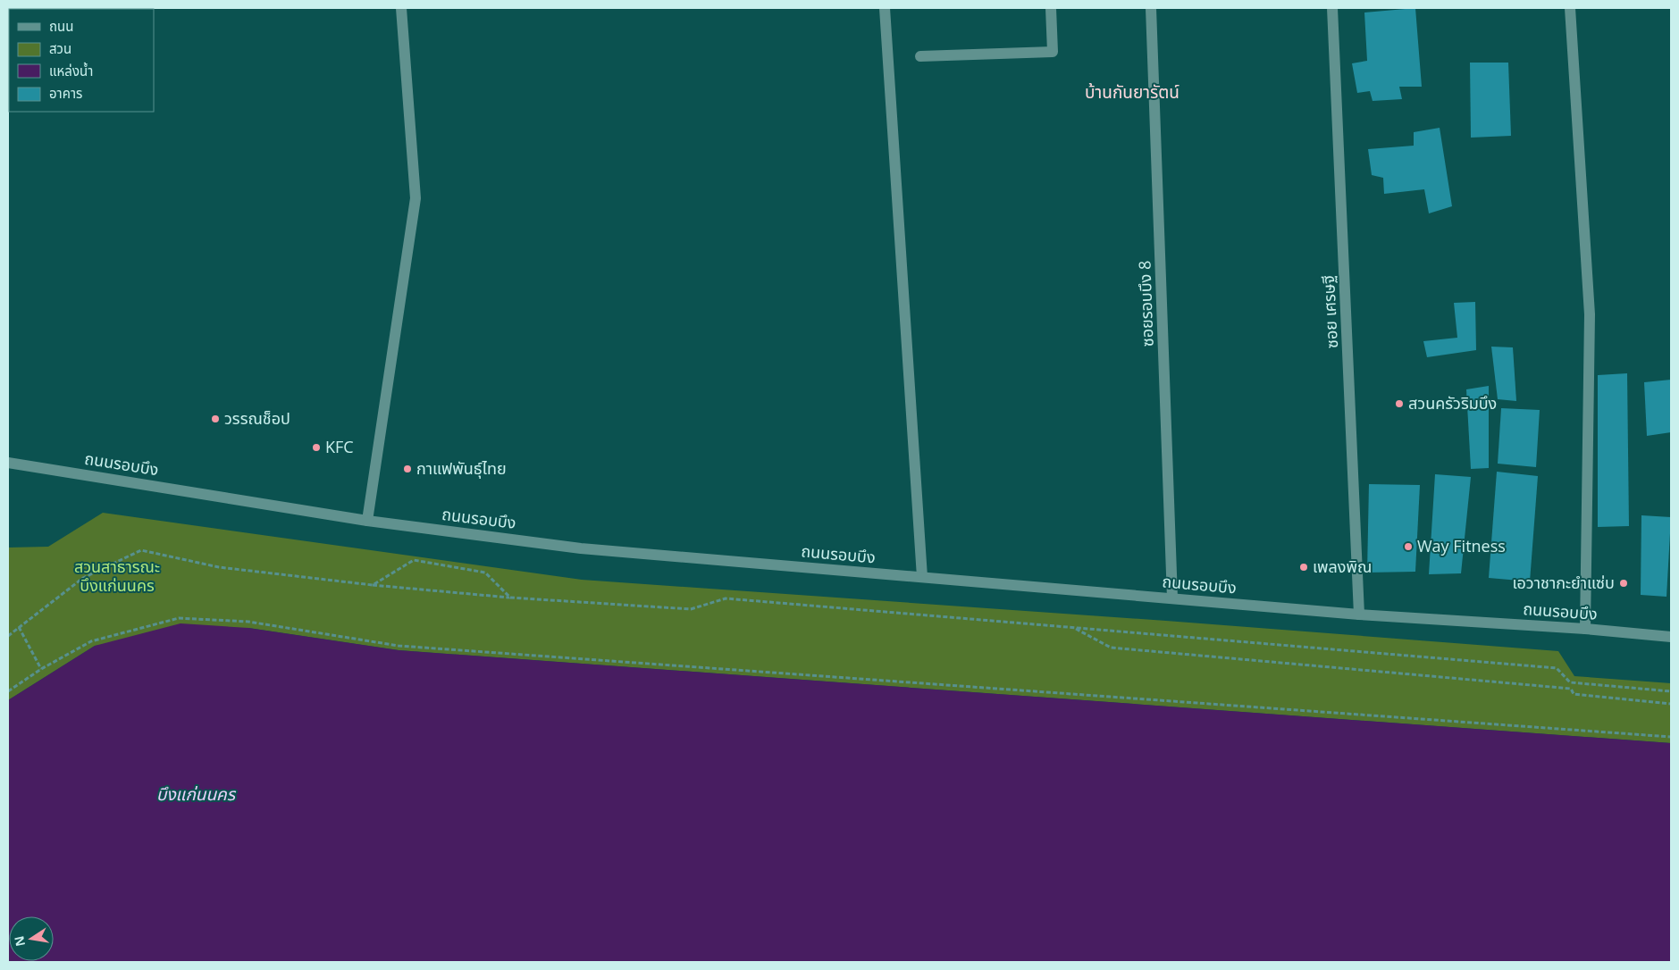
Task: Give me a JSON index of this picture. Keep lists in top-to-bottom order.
{
  "streets": {
    "street": ["ซอยรอบบึง 8", "ซอย เศรษฐี", "ถนนรอบบึง"]
  },
  "crossings": [
    ["ซอยรอบบึง 8", "ถนนรอบบึง"],
    ["ซอย เศรษฐี", "ถนนรอบบึง"]
  ],
  "districts": ["บ้านกันยารัตน์"],
  "water": ["บึงแก่นนคร"],
  "parks": ["สวนสาธารณะ บึงแก่นนคร"],
  "places": [
    "สวนครัวริมบึง",
    "วรรณช็อป",
    "KFC",
    "กาแฟพันธุ์ไทย",
    "Way Fitness",
    "เพลงพิณ",
    "เอวาชากะยำแซ่บ"
  ],
  "legend": [
    "ถนน",
    "สวน",
    "แหล่งน้ำ",
    "อาคาร"
  ],
  "north": "left"
}
